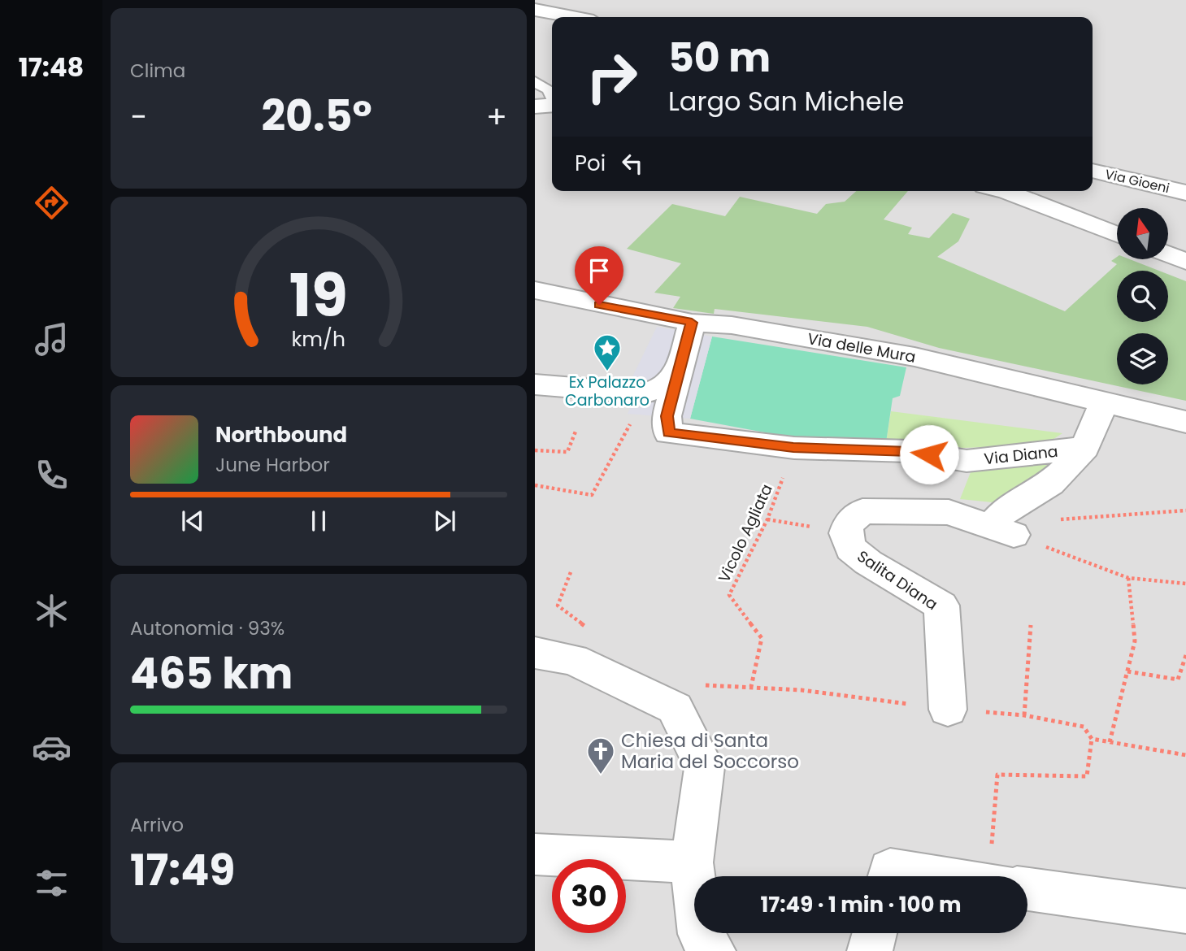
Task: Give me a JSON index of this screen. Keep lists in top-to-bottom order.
{
  "streets": {
    "street": [
      "Via Gioeni",
      "Via delle Mura",
      "Via Diana",
      "Salita Diana"
    ],
    "path": ["Vicolo Agliata"]
  },
  "crossings": [
    ["Via delle Mura", "Via Diana"],
    ["Via Diana", "Vicolo Agliata"],
    ["Vicolo Agliata", "Salita Diana"]
  ],
  "places": {
    "place": ["Ex Palazzo Carbonaro"],
    "church": ["Chiesa di Santa Maria del Soccorso"]
  },
  "north": "top",
  "page": {
    "tabs": "17:48",
    "tile": [
      "Clima",
      ["Autonomia · 93%", "465 km"],
      ["Arrivo", "17:49"]
    ],
    "turn": ["50 m", "Largo San Michele"],
    "heat": ["−", "20.5°", "+"],
    "then": "Poi",
    "song": ["Northbound", "June Harbor"],
    "limit": "30",
    "trip": "17:49 · 1 min · 100 m",
    "gauge": ["19", "km/h"]
  }
}
